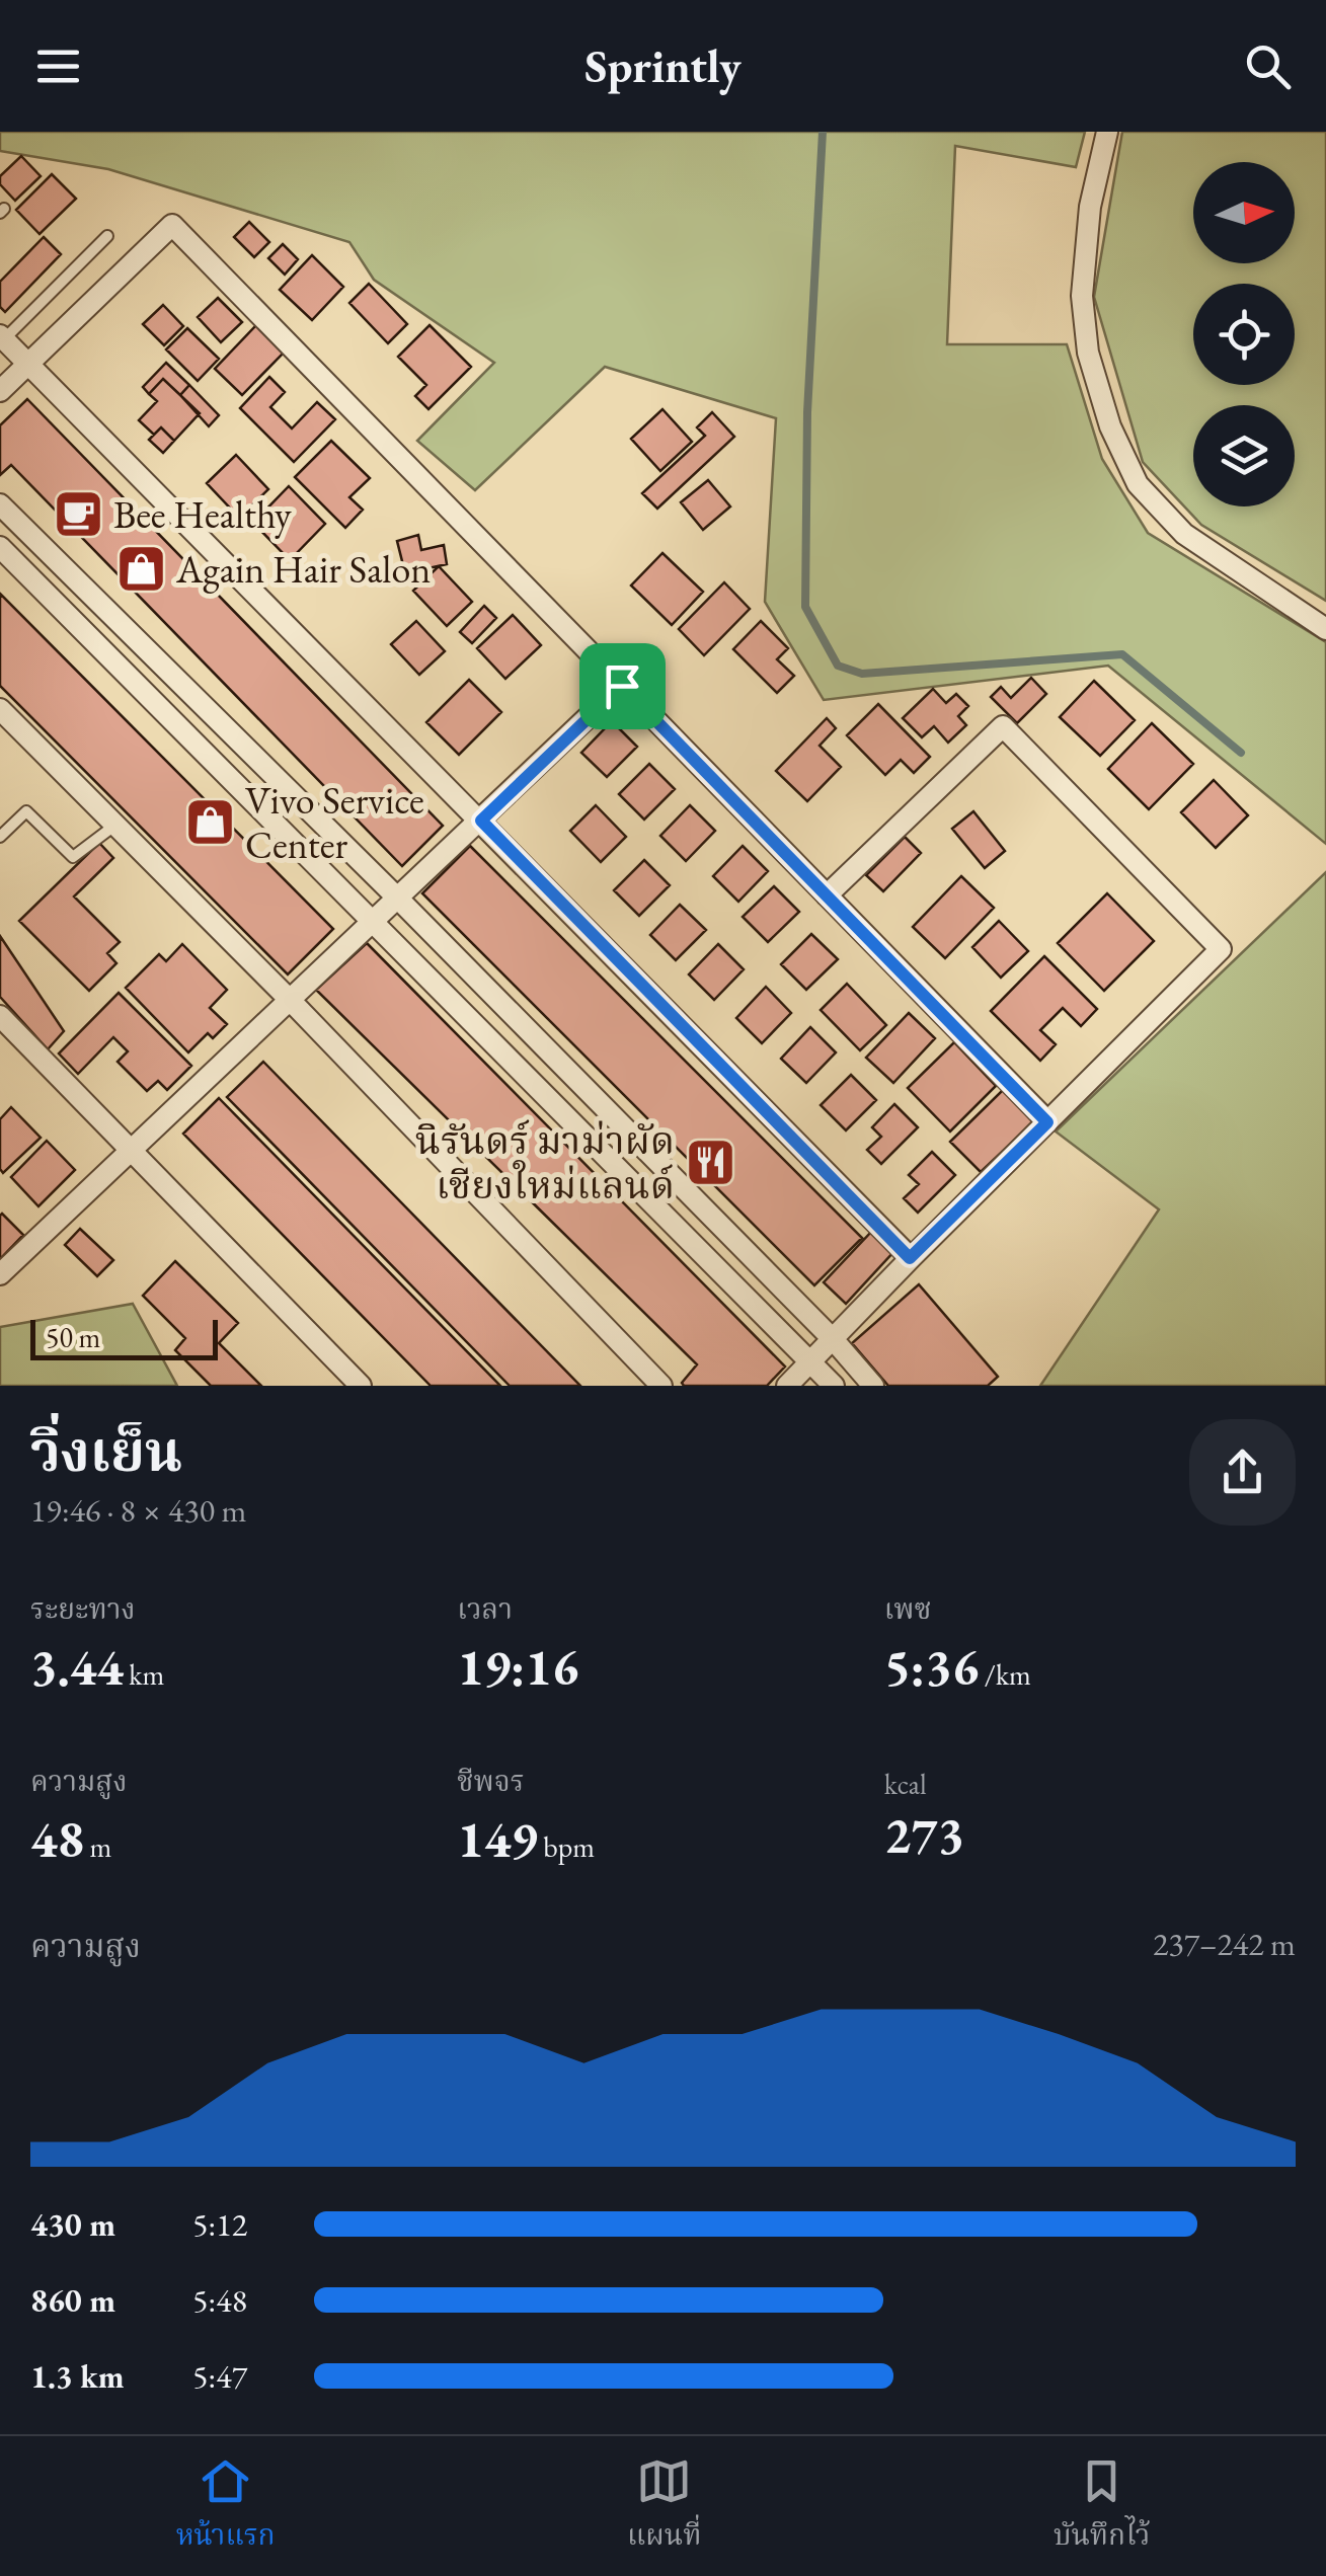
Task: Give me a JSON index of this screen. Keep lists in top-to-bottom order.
{
  "places": {
    "cafe": ["Bee Healthy"],
    "shop": ["Again Hair Salon", "Vivo Service Center"],
    "restaurant": ["นิรันดร์ มาม่าผัด เชียงใหม่แลนด์"]
  },
  "scale_bar": "50 m",
  "north": "right",
  "page": {
    "header": "Sprintly",
    "scale": "50 m",
    "heading": ["วิ่งเย็น", "19:46 · 8 × 430 m"],
    "stats": [
      ["ระยะทาง", "3.44 km"],
      ["เวลา", "19:16"],
      ["เพซ", "5:36 /km"],
      ["ความสูง", "48 m"],
      ["ชีพจร", "149 bpm"],
      ["kcal", "273"]
    ],
    "chart": ["ความสูง", "237–242 m"],
    "list": [
      {
        "name": "430 m",
        "note": "5:12"
      },
      {
        "name": "860 m",
        "note": "5:48"
      },
      {
        "name": "1.3 km",
        "note": "5:47"
      }
    ],
    "tabs": ["หน้าแรก", "แผนที่", "บันทึกไว้"]
  }
}
